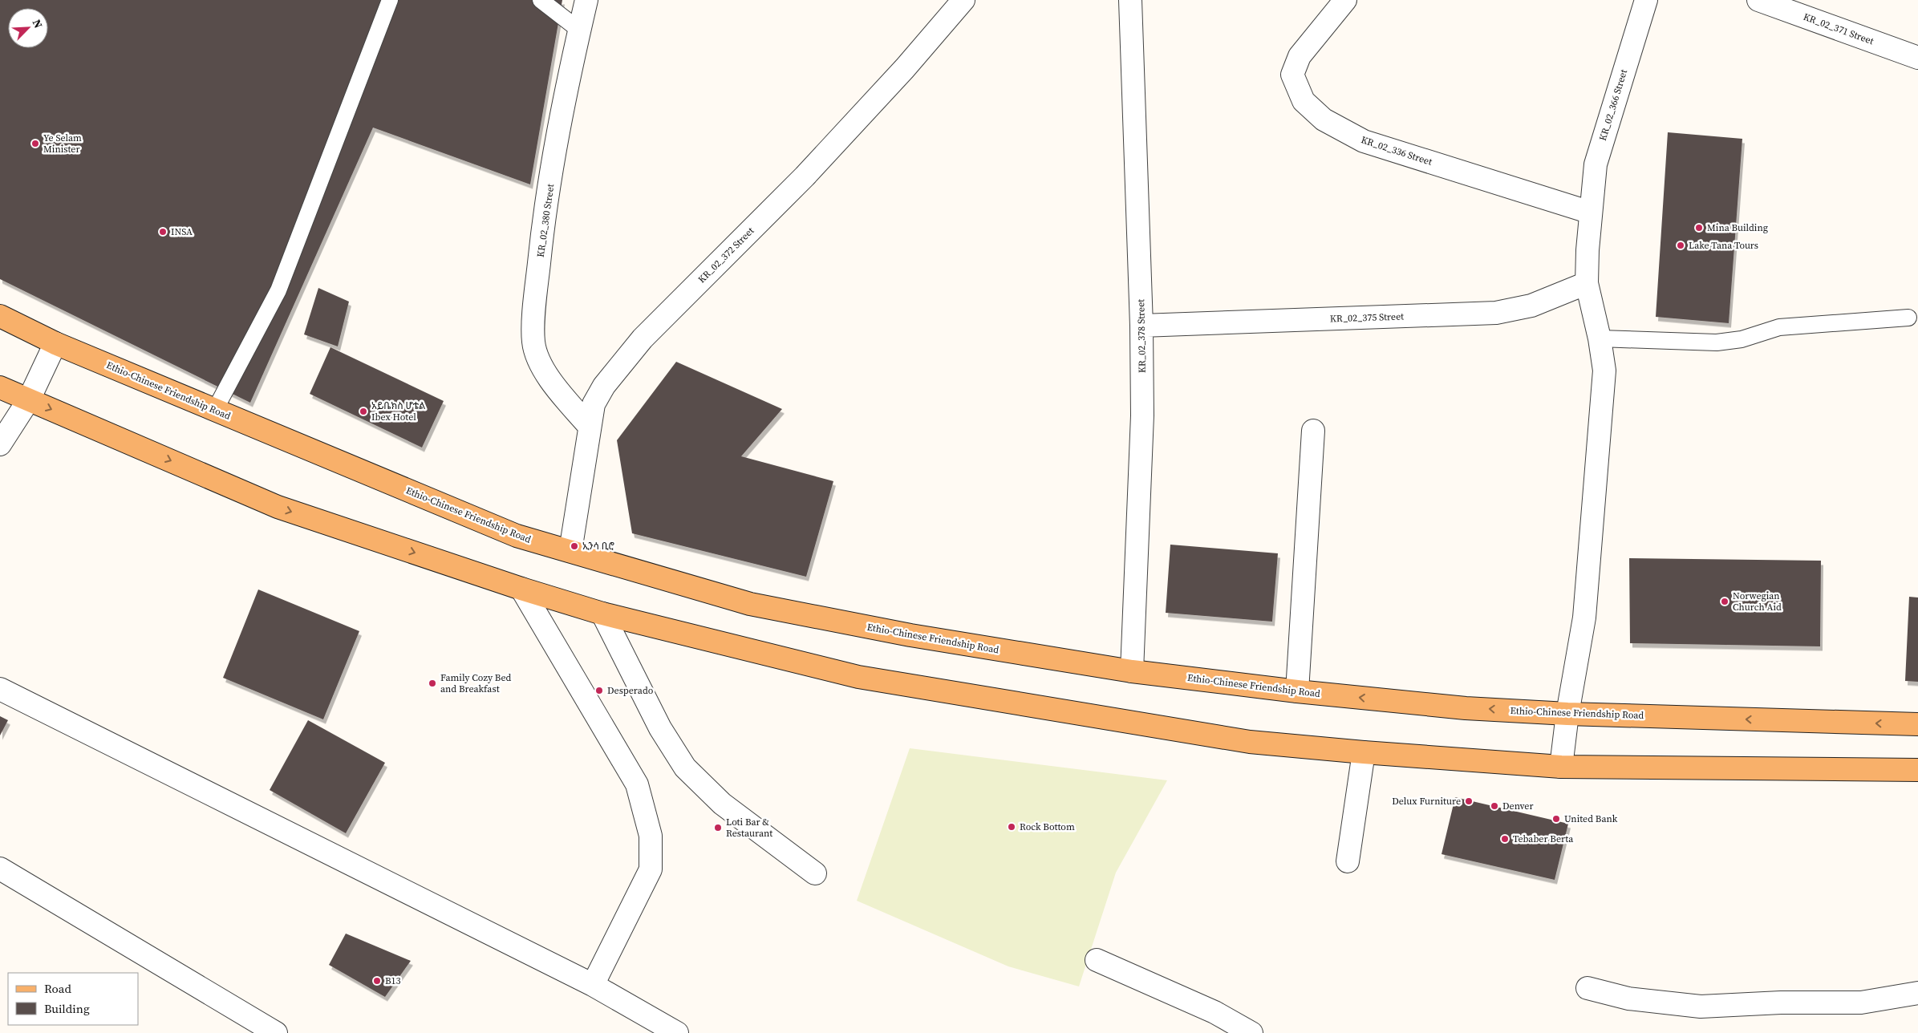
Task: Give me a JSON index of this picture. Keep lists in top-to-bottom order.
{
  "streets": {
    "main road": ["Ethio-Chinese Friendship Road"],
    "street": [
      "KR_02_371 Street",
      "KR_02_366 Street",
      "KR_02_336 Street",
      "KR_02_380 Street",
      "KR_02_372 Street",
      "KR_02_375 Street",
      "KR_02_378 Street"
    ]
  },
  "crossings": [
    ["KR_02_366 Street", "KR_02_336 Street"],
    ["KR_02_366 Street", "KR_02_375 Street"],
    ["KR_02_366 Street", "Ethio-Chinese Friendship Road"],
    ["KR_02_380 Street", "KR_02_372 Street"],
    ["KR_02_372 Street", "Ethio-Chinese Friendship Road"],
    ["KR_02_375 Street", "KR_02_378 Street"],
    ["KR_02_378 Street", "Ethio-Chinese Friendship Road"]
  ],
  "places": [
    "Ye Selam Minister",
    "Mina Building",
    "INSA",
    "Lake Tana Tours",
    "አይቤክስ ሆቴል Ibex Hotel",
    "ኢንሳ ቢሮ",
    "Norwegian Church Aid",
    "Family Cozy Bed and Breakfast",
    "Desperado",
    "Delux Furniture",
    "Denver",
    "United Bank",
    "Rock Bottom",
    "Loti Bar & Restaurant",
    "Tebaber Berta",
    "B13"
  ],
  "legend": ["Road", "Building"],
  "north": "top right"
}
